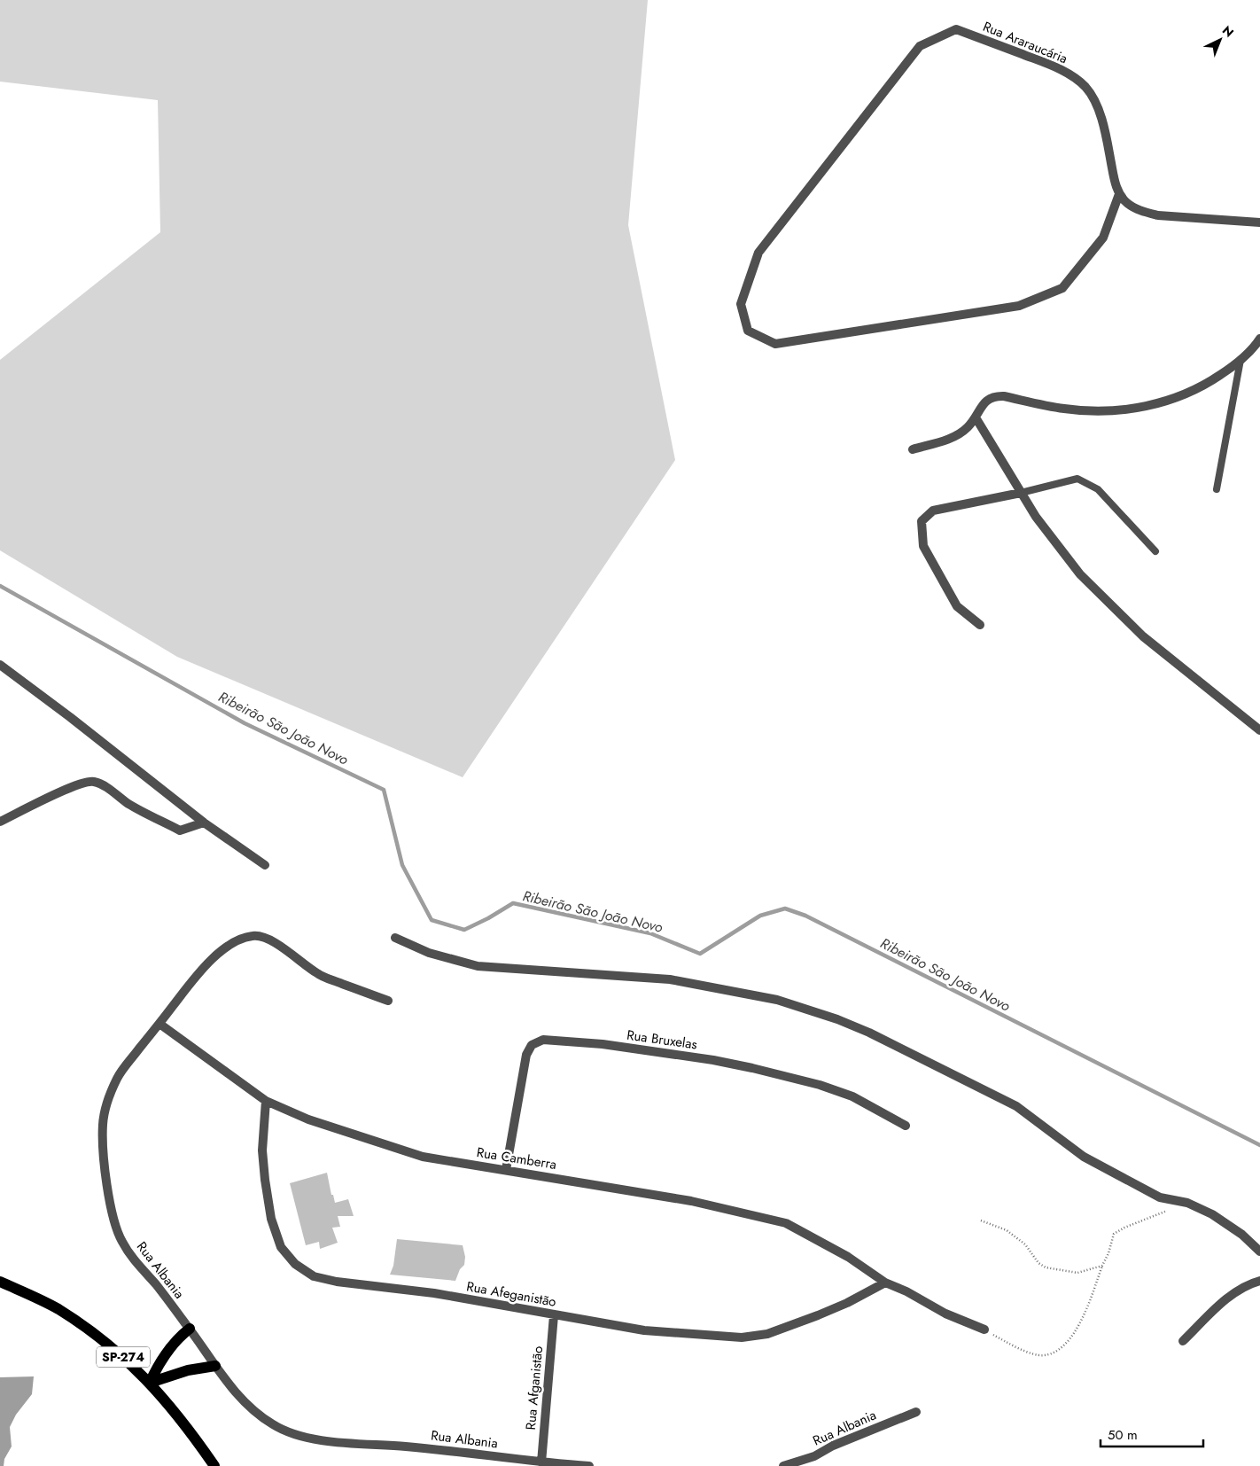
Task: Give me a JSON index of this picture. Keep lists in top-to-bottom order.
{
  "streets": {
    "main road": ["SP-274"],
    "street": [
      "Rua Araraucária",
      "Rua Bruxelas",
      "Rua Camberra",
      "Rua Albania",
      "Rua Afeganistão",
      "Rua Afganistão"
    ]
  },
  "crossings": [
    ["Rua Bruxelas", "Rua Camberra"],
    ["Rua Camberra", "Rua Albania"],
    ["Rua Camberra", "Rua Afeganistão"],
    ["Rua Albania", "Rua Afganistão"],
    ["Rua Afeganistão", "Rua Afganistão"]
  ],
  "water": ["Ribeirão São João Novo"],
  "scale_bar": "50 m",
  "north": "top right"
}
